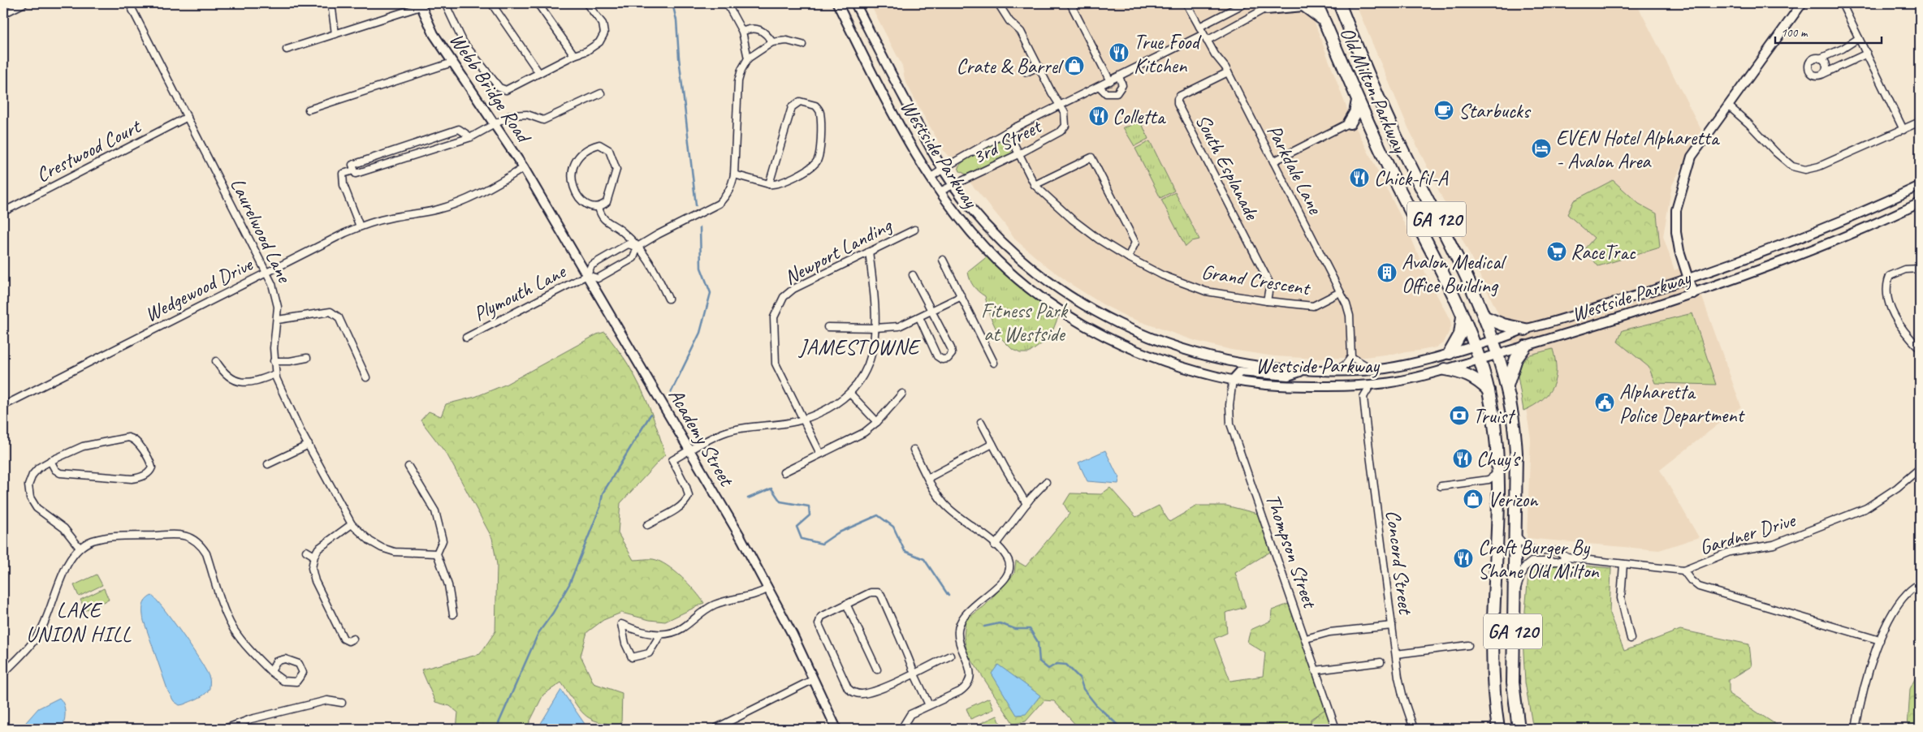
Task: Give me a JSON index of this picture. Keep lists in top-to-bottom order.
{
  "streets": {
    "highway": ["Old Milton Parkway", "GA 120"],
    "main road": ["Webb Bridge Road", "Westside Parkway", "Academy Street"],
    "street": [
      "3rd Street",
      "Crestwood Court",
      "South Esplanade",
      "Parkdale Lane",
      "Laurelwood Lane",
      "Newport Landing",
      "Grand Crescent",
      "Wedgewood Drive",
      "Plymouth Lane",
      "Gardner Drive",
      "Thompson Street",
      "Concord Street"
    ]
  },
  "crossings": [
    ["Webb Bridge Road", "Wedgewood Drive"],
    ["Webb Bridge Road", "Academy Street"],
    ["Old Milton Parkway", "Westside Parkway"],
    ["Old Milton Parkway", "Gardner Drive"],
    ["3rd Street", "Westside Parkway"],
    ["3rd Street", "Parkdale Lane"],
    ["3rd Street", "Grand Crescent"],
    ["Crestwood Court", "Laurelwood Lane"],
    ["Westside Parkway", "Thompson Street"],
    ["South Esplanade", "Parkdale Lane"],
    ["South Esplanade", "Grand Crescent"],
    ["Parkdale Lane", "Grand Crescent"],
    ["Laurelwood Lane", "Wedgewood Drive"],
    ["Wedgewood Drive", "Academy Street"],
    ["Plymouth Lane", "Academy Street"]
  ],
  "districts": ["JAMESTOWNE", "LAKE UNION HILL"],
  "parks": ["Fitness Park at Westside"],
  "places": {
    "restaurant": [
      "True Food Kitchen",
      "Colletta",
      "Chick-fil-A",
      "Chuy's",
      "Craft Burger By Shane Old Milton"
    ],
    "shop": ["Crate & Barrel", "Verizon"],
    "cafe": ["Starbucks"],
    "hotel": ["EVEN Hotel Alpharetta - Avalon Area"],
    "supermarket": ["RaceTrac"],
    "building": ["Avalon Medical Office Building"],
    "public building": ["Alpharetta Police Department"],
    "bank": ["Truist"]
  },
  "scale_bar": "100 m"
}
